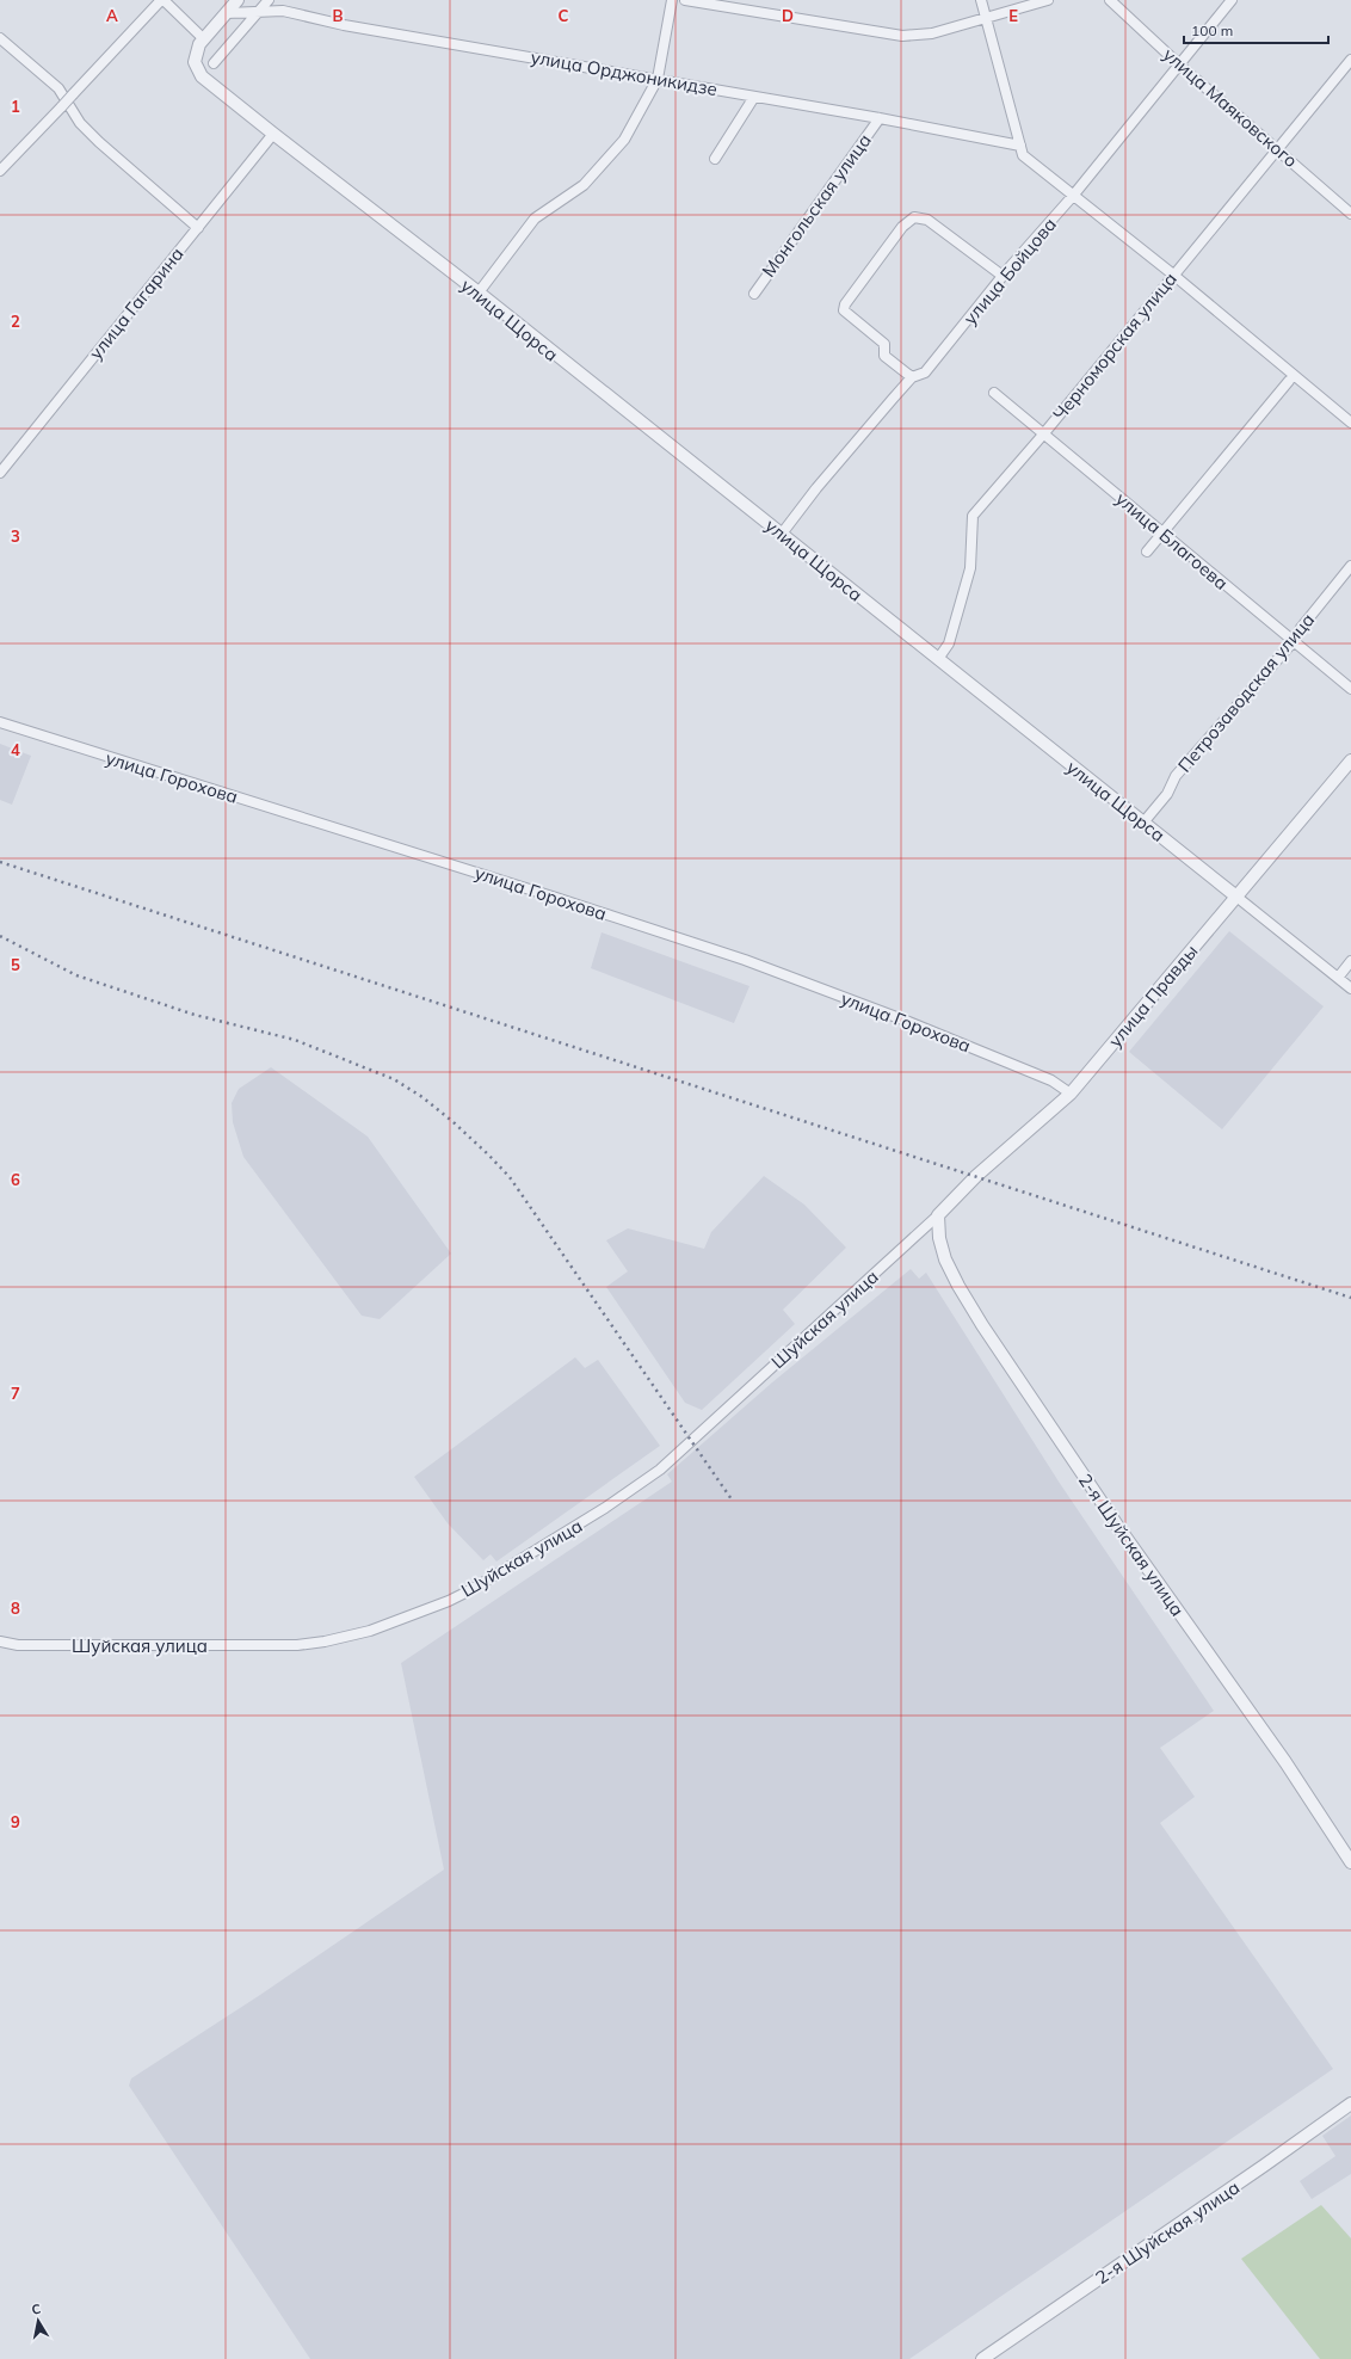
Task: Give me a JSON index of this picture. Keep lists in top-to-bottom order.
{
  "streets": {
    "street": [
      "улица Орджоникидзе",
      "улица Маяковского",
      "Монгольская улица",
      "улица Бойцова",
      "улица Гагарина",
      "улица Щорса",
      "Черноморская улица",
      "улица Благоева",
      "Петрозаводская улица",
      "улица Горохова",
      "улица Правды",
      "Шуйская улица",
      "2-я Шуйская улица"
    ]
  },
  "crossings": [
    ["улица Орджоникидзе", "Монгольская улица"],
    ["улица Орджоникидзе", "улица Бойцова"],
    ["улица Орджоникидзе", "Черноморская улица"],
    ["улица Маяковского", "улица Бойцова"],
    ["улица Маяковского", "Черноморская улица"],
    ["улица Бойцова", "улица Щорса"],
    ["улица Гагарина", "улица Щорса"],
    ["улица Щорса", "Черноморская улица"],
    ["улица Щорса", "Петрозаводская улица"],
    ["улица Щорса", "улица Правды"],
    ["Черноморская улица", "улица Благоева"],
    ["улица Благоева", "Петрозаводская улица"],
    ["улица Горохова", "улица Правды"],
    ["улица Правды", "Шуйская улица"],
    ["улица Правды", "2-я Шуйская улица"],
    ["Шуйская улица", "2-я Шуйская улица"]
  ],
  "scale_bar": "100 m",
  "north": "top",
  "grid": {
    "columns": [
      "A",
      "B",
      "C",
      "D",
      "E"
    ],
    "rows": [
      "1",
      "2",
      "3",
      "4",
      "5",
      "6",
      "7",
      "8",
      "9"
    ]
  }
}
